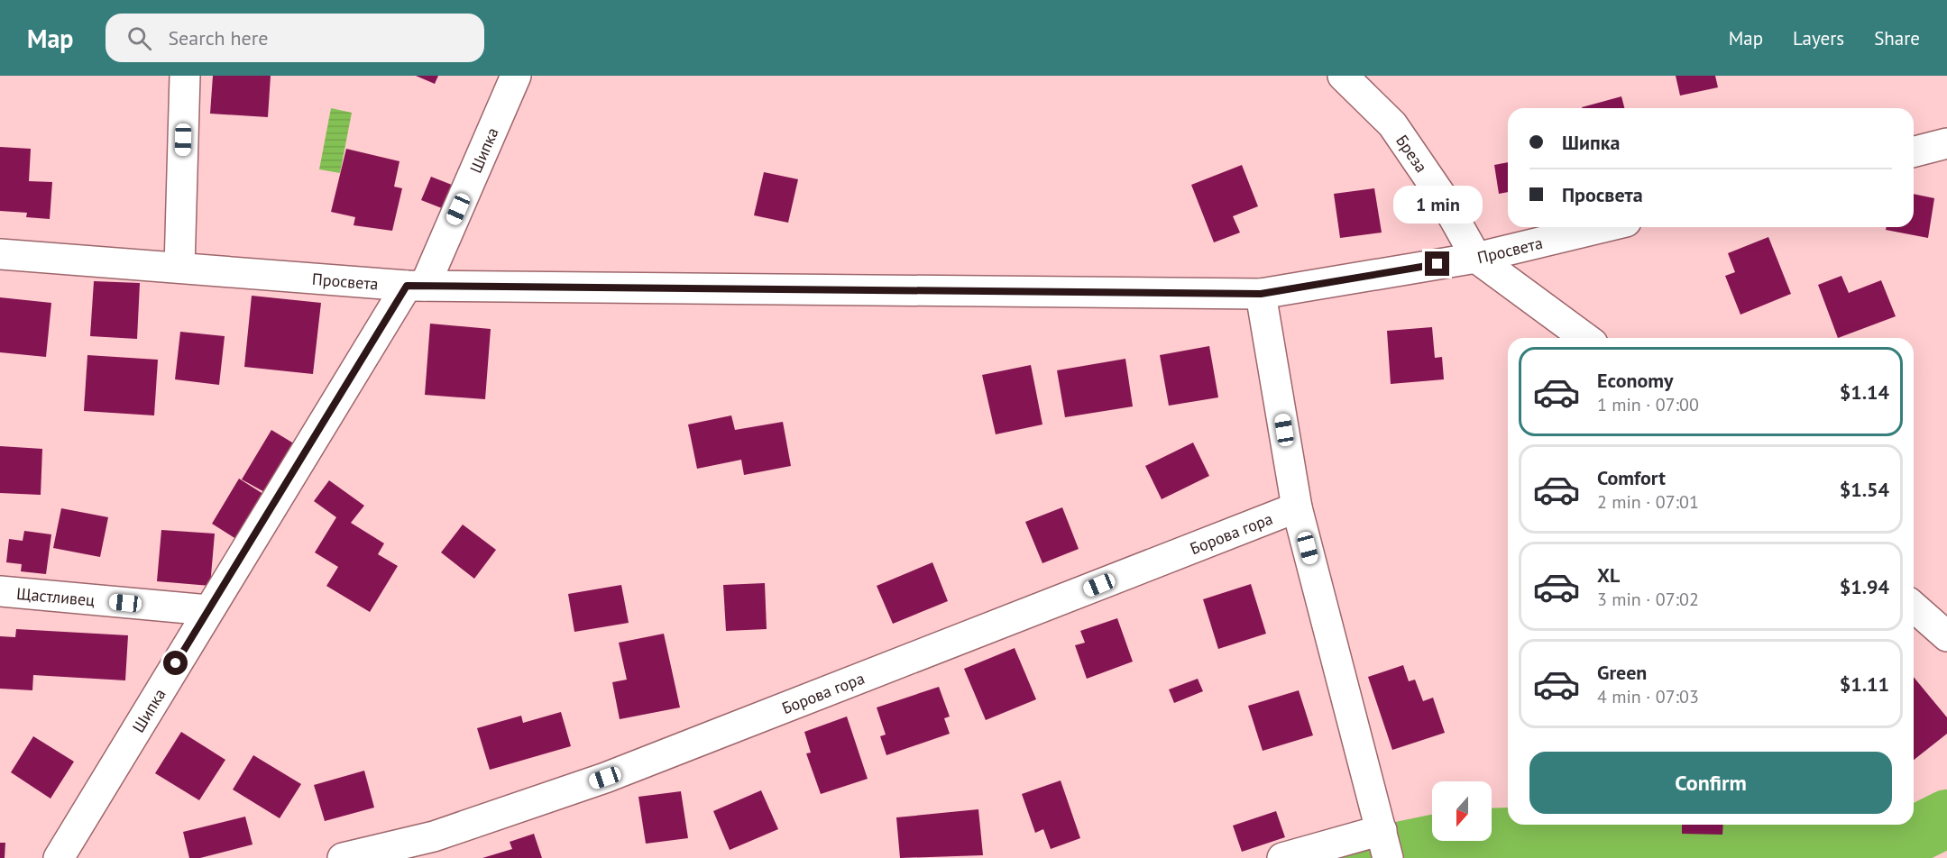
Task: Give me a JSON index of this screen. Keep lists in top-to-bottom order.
{
  "streets": {
    "street": [
      "Шипка",
      "Бреза",
      "Просвета",
      "Борова гора",
      "Щастливец"
    ]
  },
  "crossings": [
    ["Шипка", "Просвета"],
    ["Шипка", "Щастливец"],
    ["Бреза", "Просвета"]
  ],
  "north": "bottom",
  "page": {
    "header": "Map",
    "search": "Search here",
    "nav": ["Map", "Layers", "Share"],
    "banner": ["Шипка", "Просвета"],
    "bubble": "1 min",
    "list": [
      {
        "name": "Economy",
        "note": "1 min · 07:00",
        "value": "$1.14"
      },
      {
        "name": "Comfort",
        "note": "2 min · 07:01",
        "value": "$1.54"
      },
      {
        "name": "XL",
        "note": "3 min · 07:02",
        "value": "$1.94"
      },
      {
        "name": "Green",
        "note": "4 min · 07:03",
        "value": "$1.11"
      }
    ],
    "buttons": "Confirm"
  }
}
